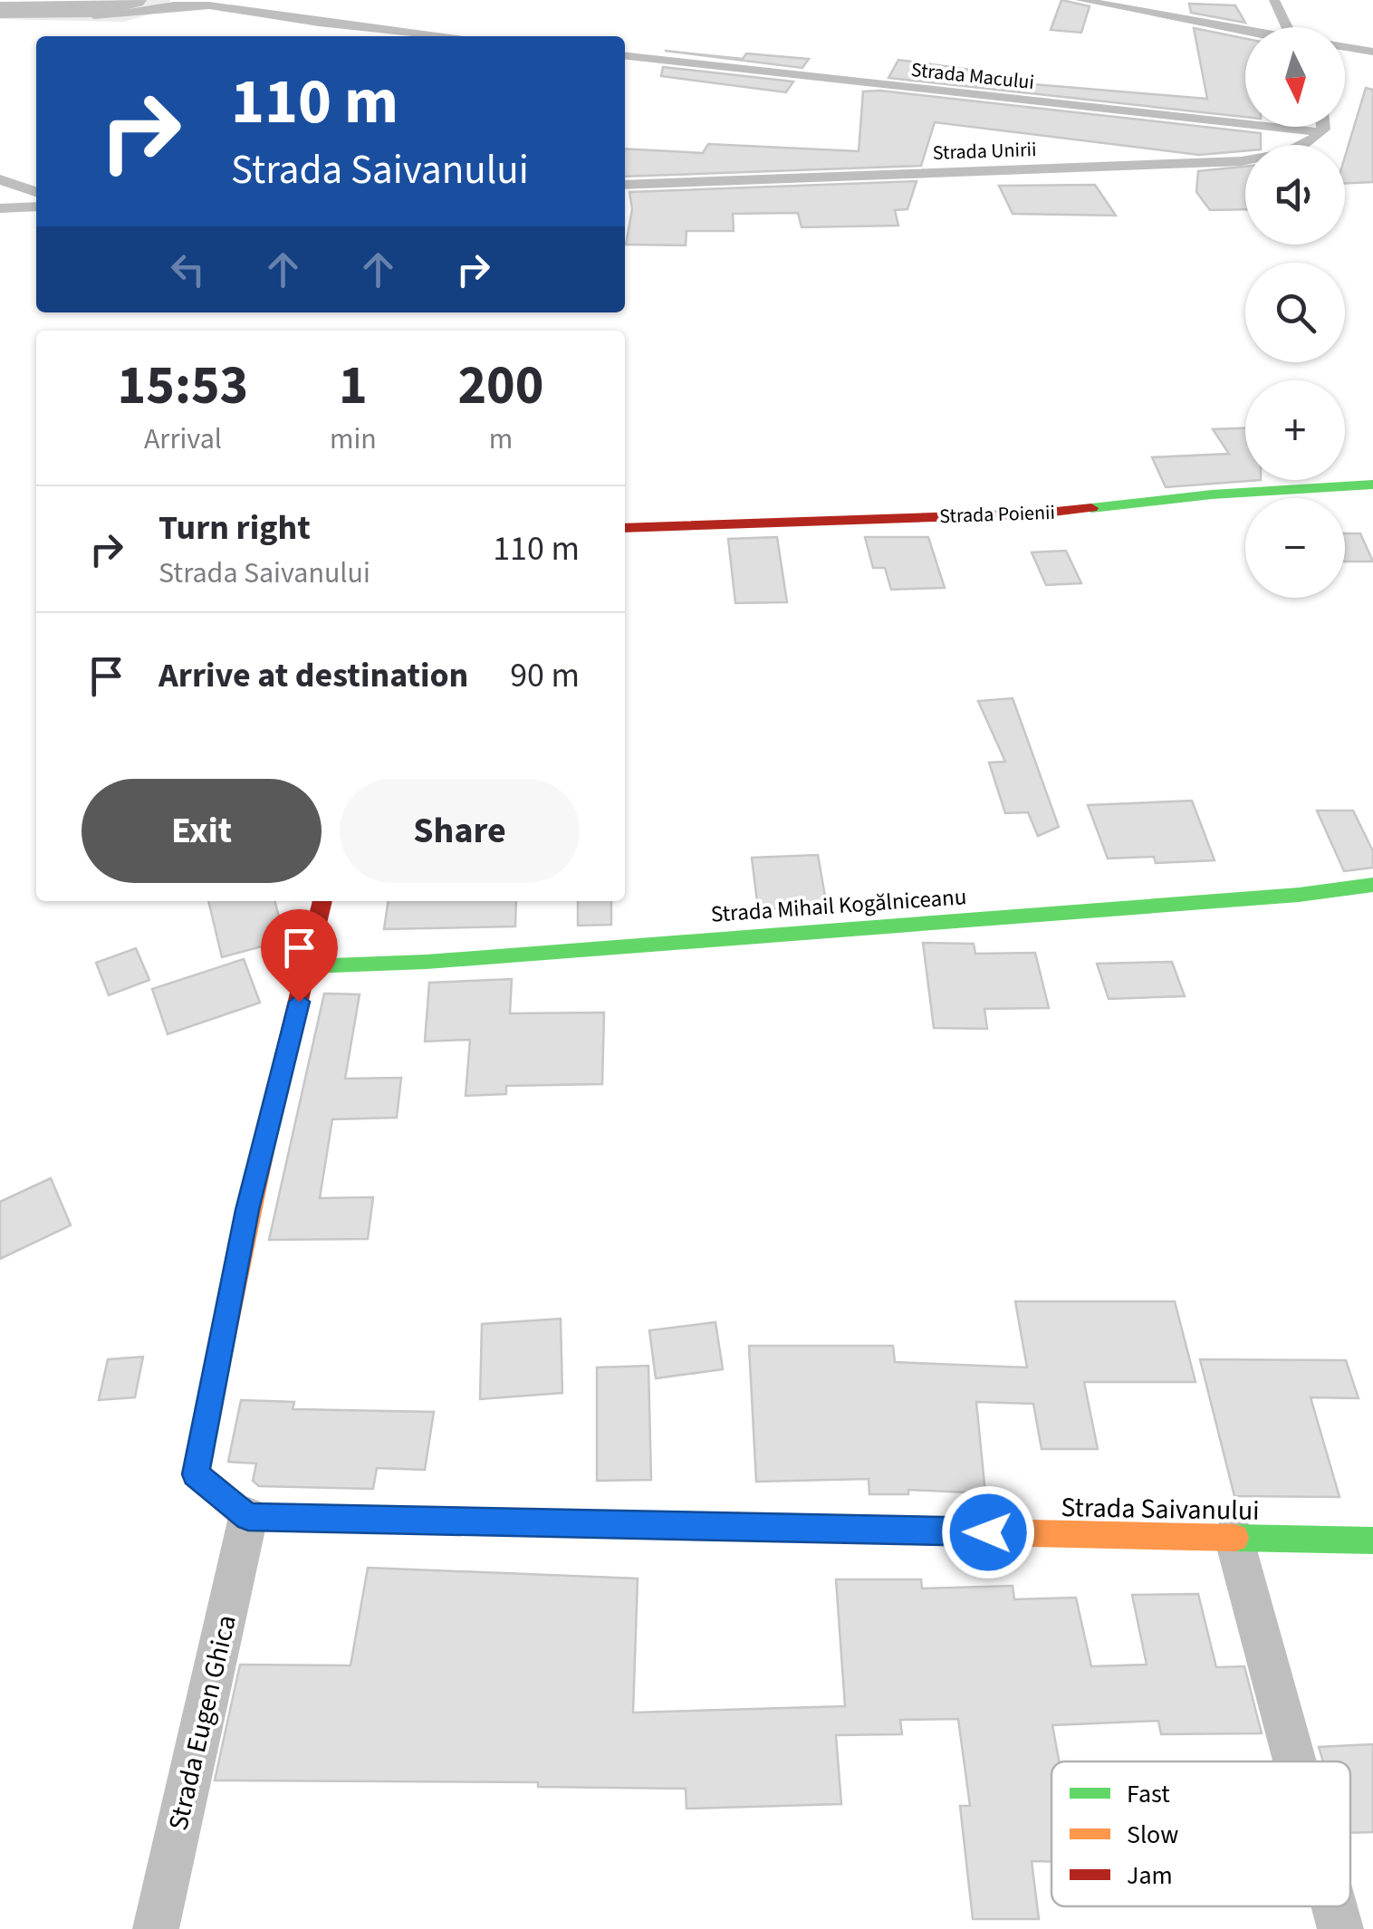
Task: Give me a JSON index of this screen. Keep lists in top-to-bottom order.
{
  "streets": {
    "street": [
      "Strada Macului",
      "Strada Unirii",
      "Strada Poienii",
      "Strada Mihail Kogălniceanu",
      "Strada Saivanului",
      "Strada Eugen Ghica"
    ]
  },
  "crossings": [
    ["Strada Macului", "Strada Unirii"],
    ["Strada Saivanului", "Strada Eugen Ghica"]
  ],
  "legend": ["Fast", "Slow", "Jam"],
  "north": "bottom",
  "page": {
    "map_buttons": ["+", "−"],
    "turn": ["110 m", "Strada Saivanului"],
    "eta": [
      "15:53",
      "Arrival",
      "1",
      "min",
      "200",
      "m"
    ],
    "list": [
      {
        "name": "Turn right",
        "note": "Strada Saivanului",
        "value": "110 m"
      },
      {
        "name": "Arrive at destination",
        "value": "90 m"
      }
    ],
    "buttons": ["Exit", "Share"]
  }
}
